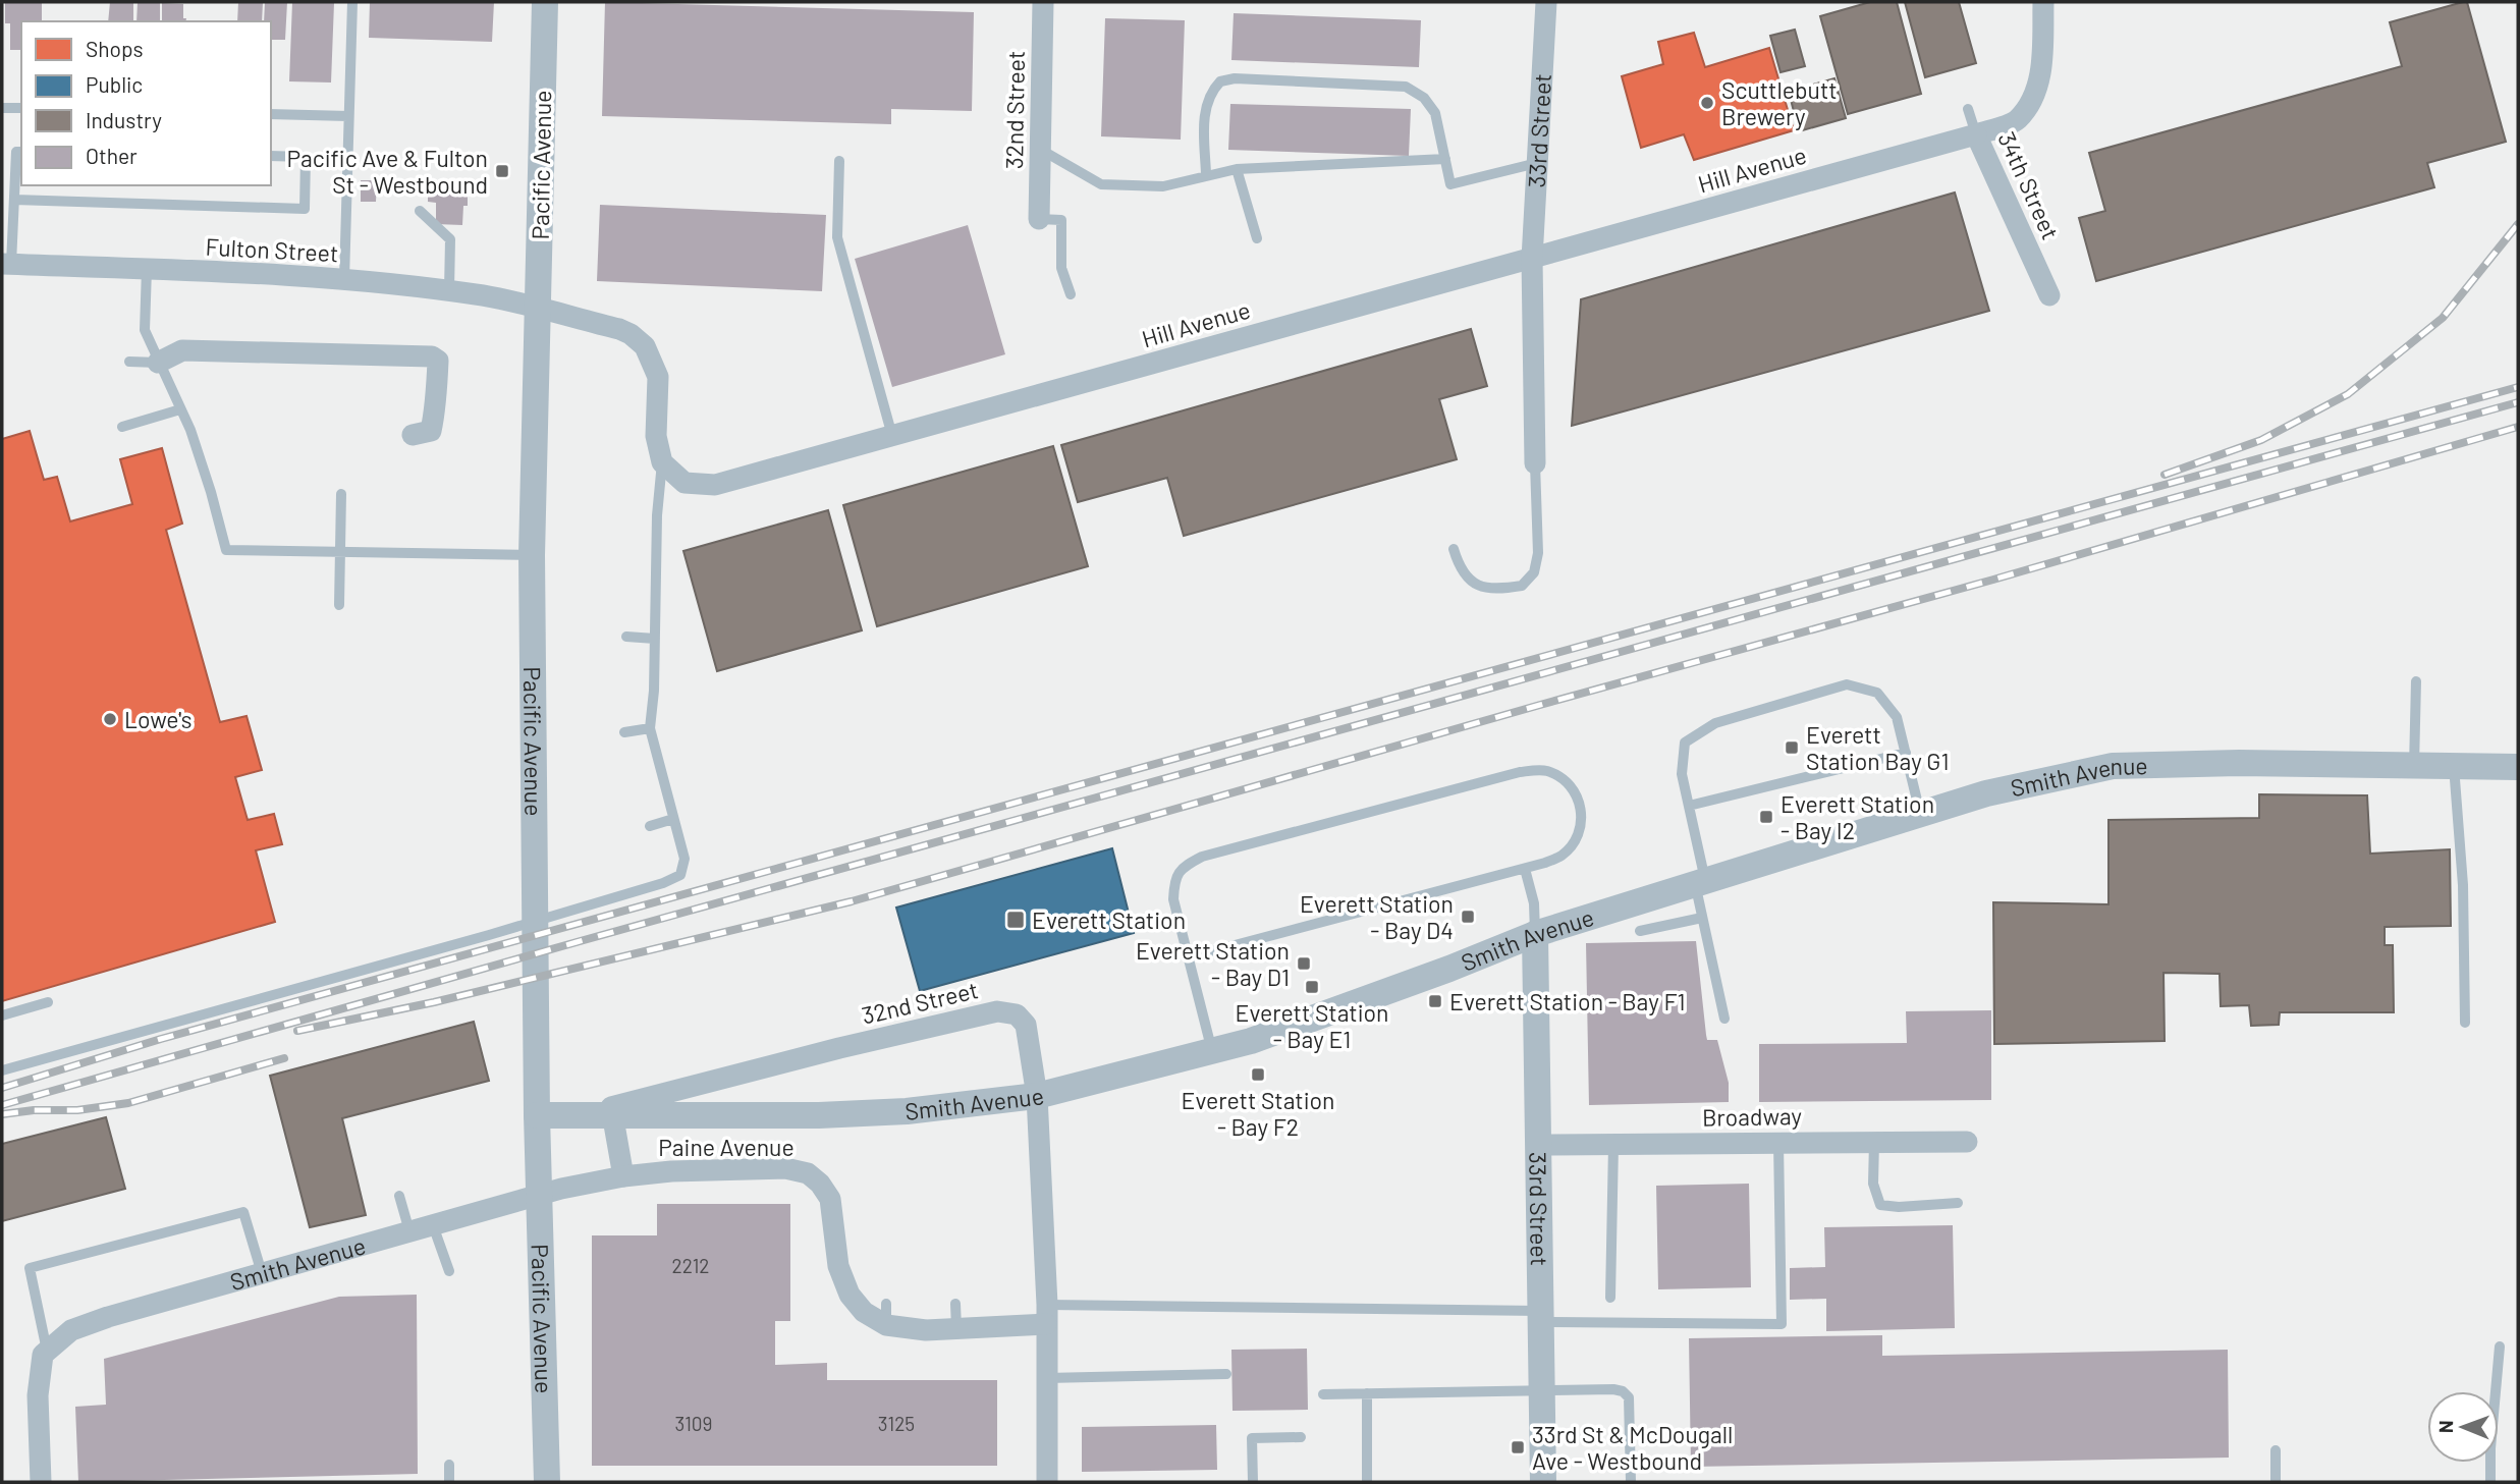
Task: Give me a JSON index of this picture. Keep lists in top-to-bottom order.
{
  "streets": {
    "street": [
      "32nd Street",
      "33rd Street",
      "Pacific Avenue",
      "Hill Avenue",
      "34th Street",
      "Fulton Street",
      "Smith Avenue",
      "Broadway",
      "Paine Avenue"
    ]
  },
  "crossings": [
    ["32nd Street", "Smith Avenue"],
    ["32nd Street", "Paine Avenue"],
    ["33rd Street", "Hill Avenue"],
    ["33rd Street", "Smith Avenue"],
    ["33rd Street", "Broadway"],
    ["Pacific Avenue", "Fulton Street"],
    ["Pacific Avenue", "Smith Avenue"],
    ["Hill Avenue", "34th Street"],
    ["Smith Avenue", "Paine Avenue"]
  ],
  "places": {
    "other": ["Scuttlebutt Brewery", "Lowe's"],
    "transit": [
      "Pacific Ave & Fulton St - Westbound",
      "Everett Station Bay G1",
      "Everett Station - Bay I2",
      "Everett Station - Bay D4",
      "Everett Station",
      "Everett Station - Bay D1",
      "Everett Station - Bay E1",
      "Everett Station - Bay F1",
      "Everett Station - Bay F2",
      "33rd St & McDougall Ave - Westbound"
    ]
  },
  "house_numbers": ["2212", "3109", "3125"],
  "legend": [
    "Shops",
    "Public",
    "Industry",
    "Other"
  ],
  "north": "left"
}
